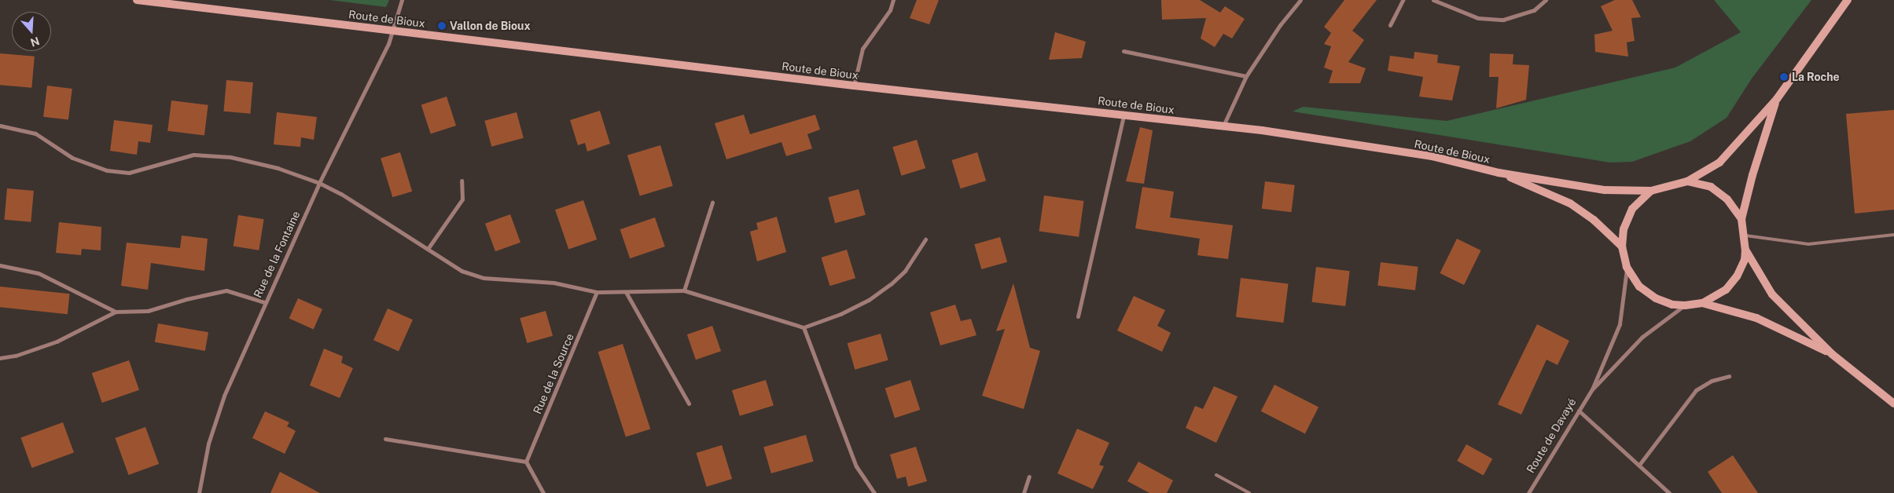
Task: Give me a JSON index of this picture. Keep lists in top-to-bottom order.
{
  "streets": {
    "main road": ["Route de Bioux"],
    "street": ["Rue de la Fontaine", "Rue de la Source", "Route de Davayé"]
  },
  "crossings": [
    ["Route de Bioux", "Rue de la Fontaine"],
    ["Route de Bioux", "Route de Davayé"]
  ],
  "places": ["Vallon de Bioux", "La Roche"],
  "north": "bottom"
}
